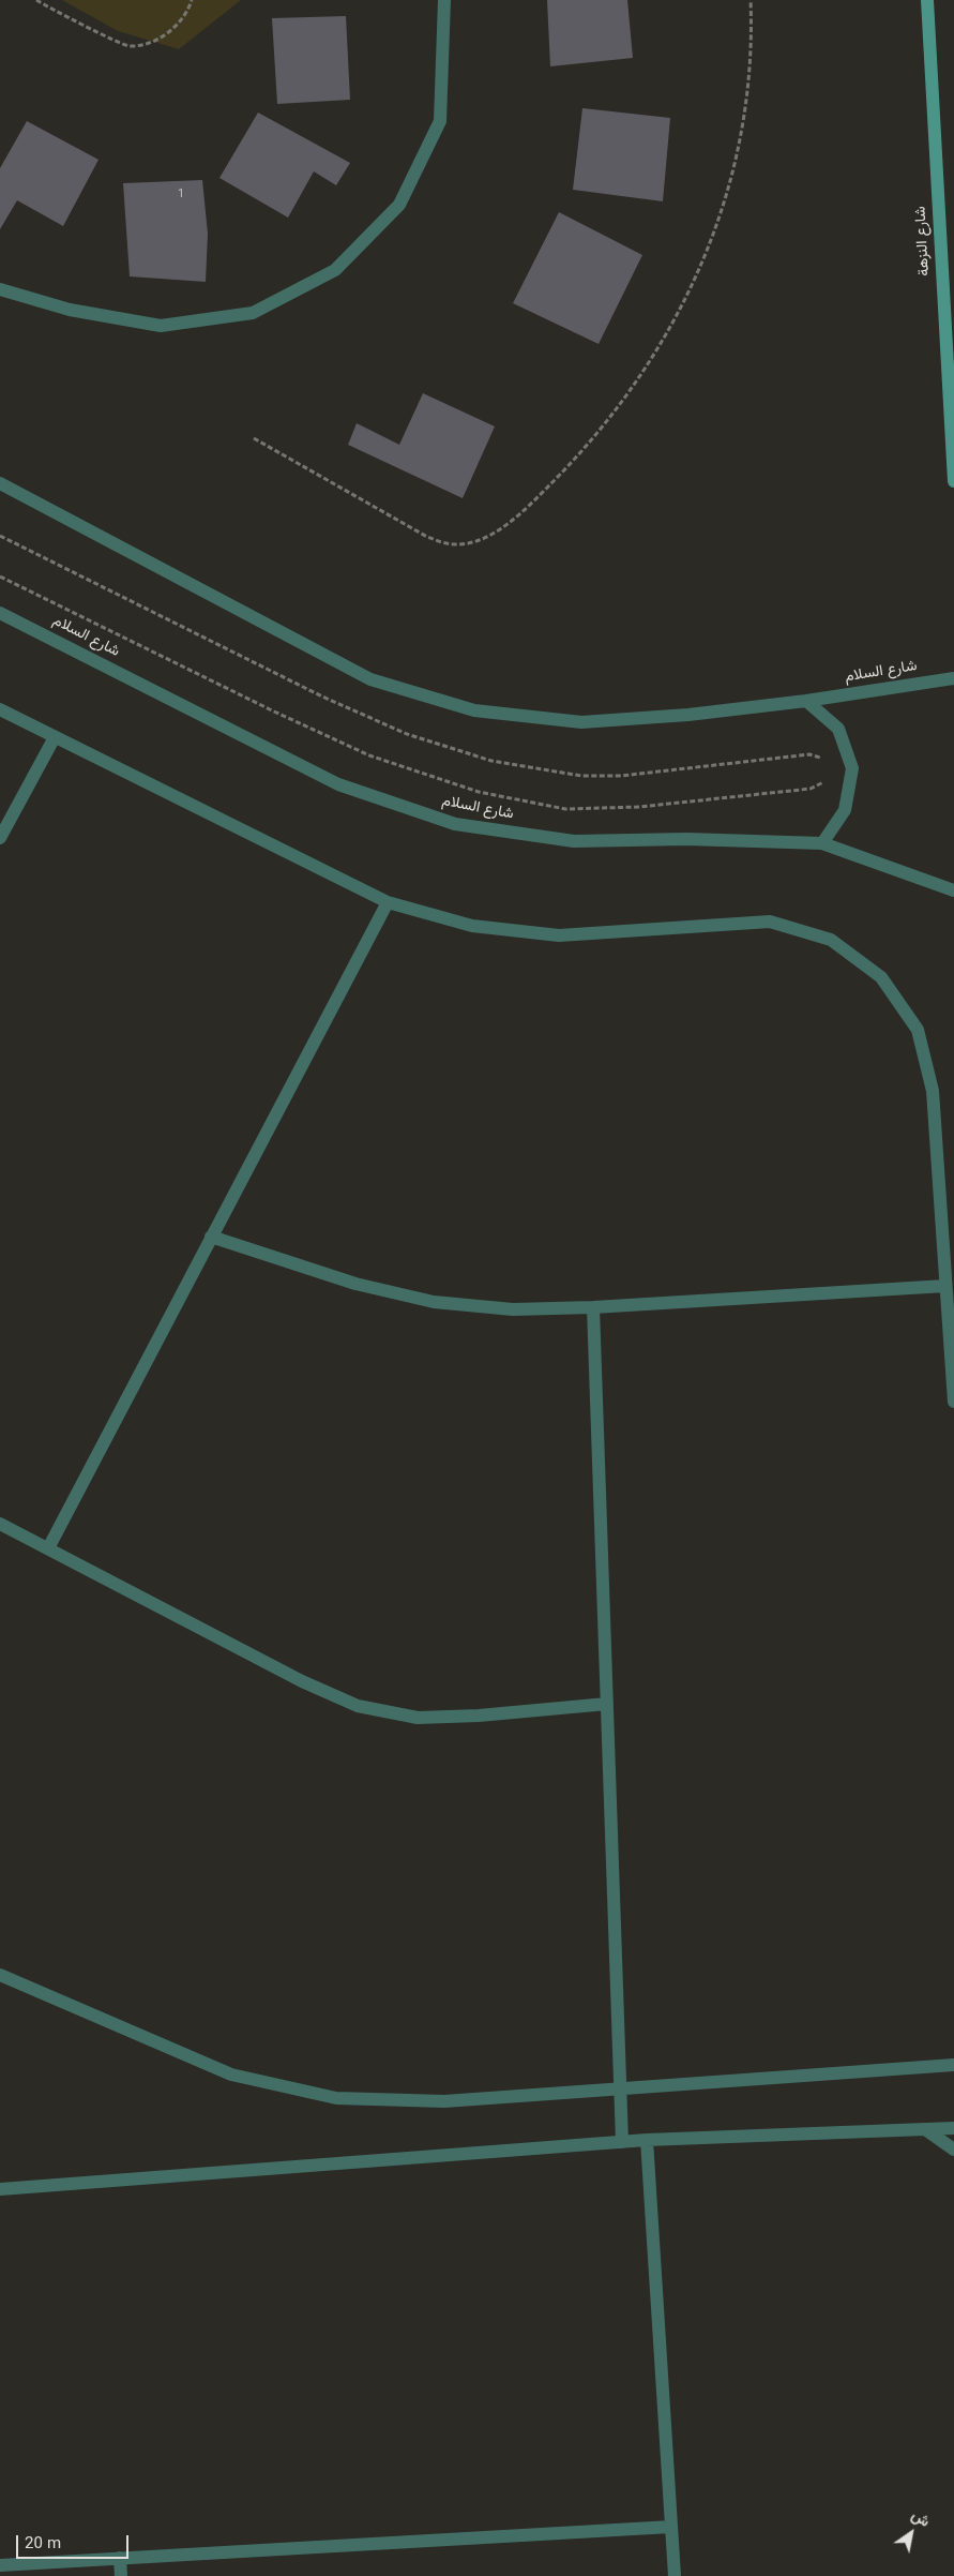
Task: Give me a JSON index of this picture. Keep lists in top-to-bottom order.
{
  "streets": {
    "main road": ["شارع النزهة"],
    "street": ["شارع السلام"]
  },
  "house_numbers": ["1"],
  "scale_bar": "20 m",
  "north": "top right"
}
